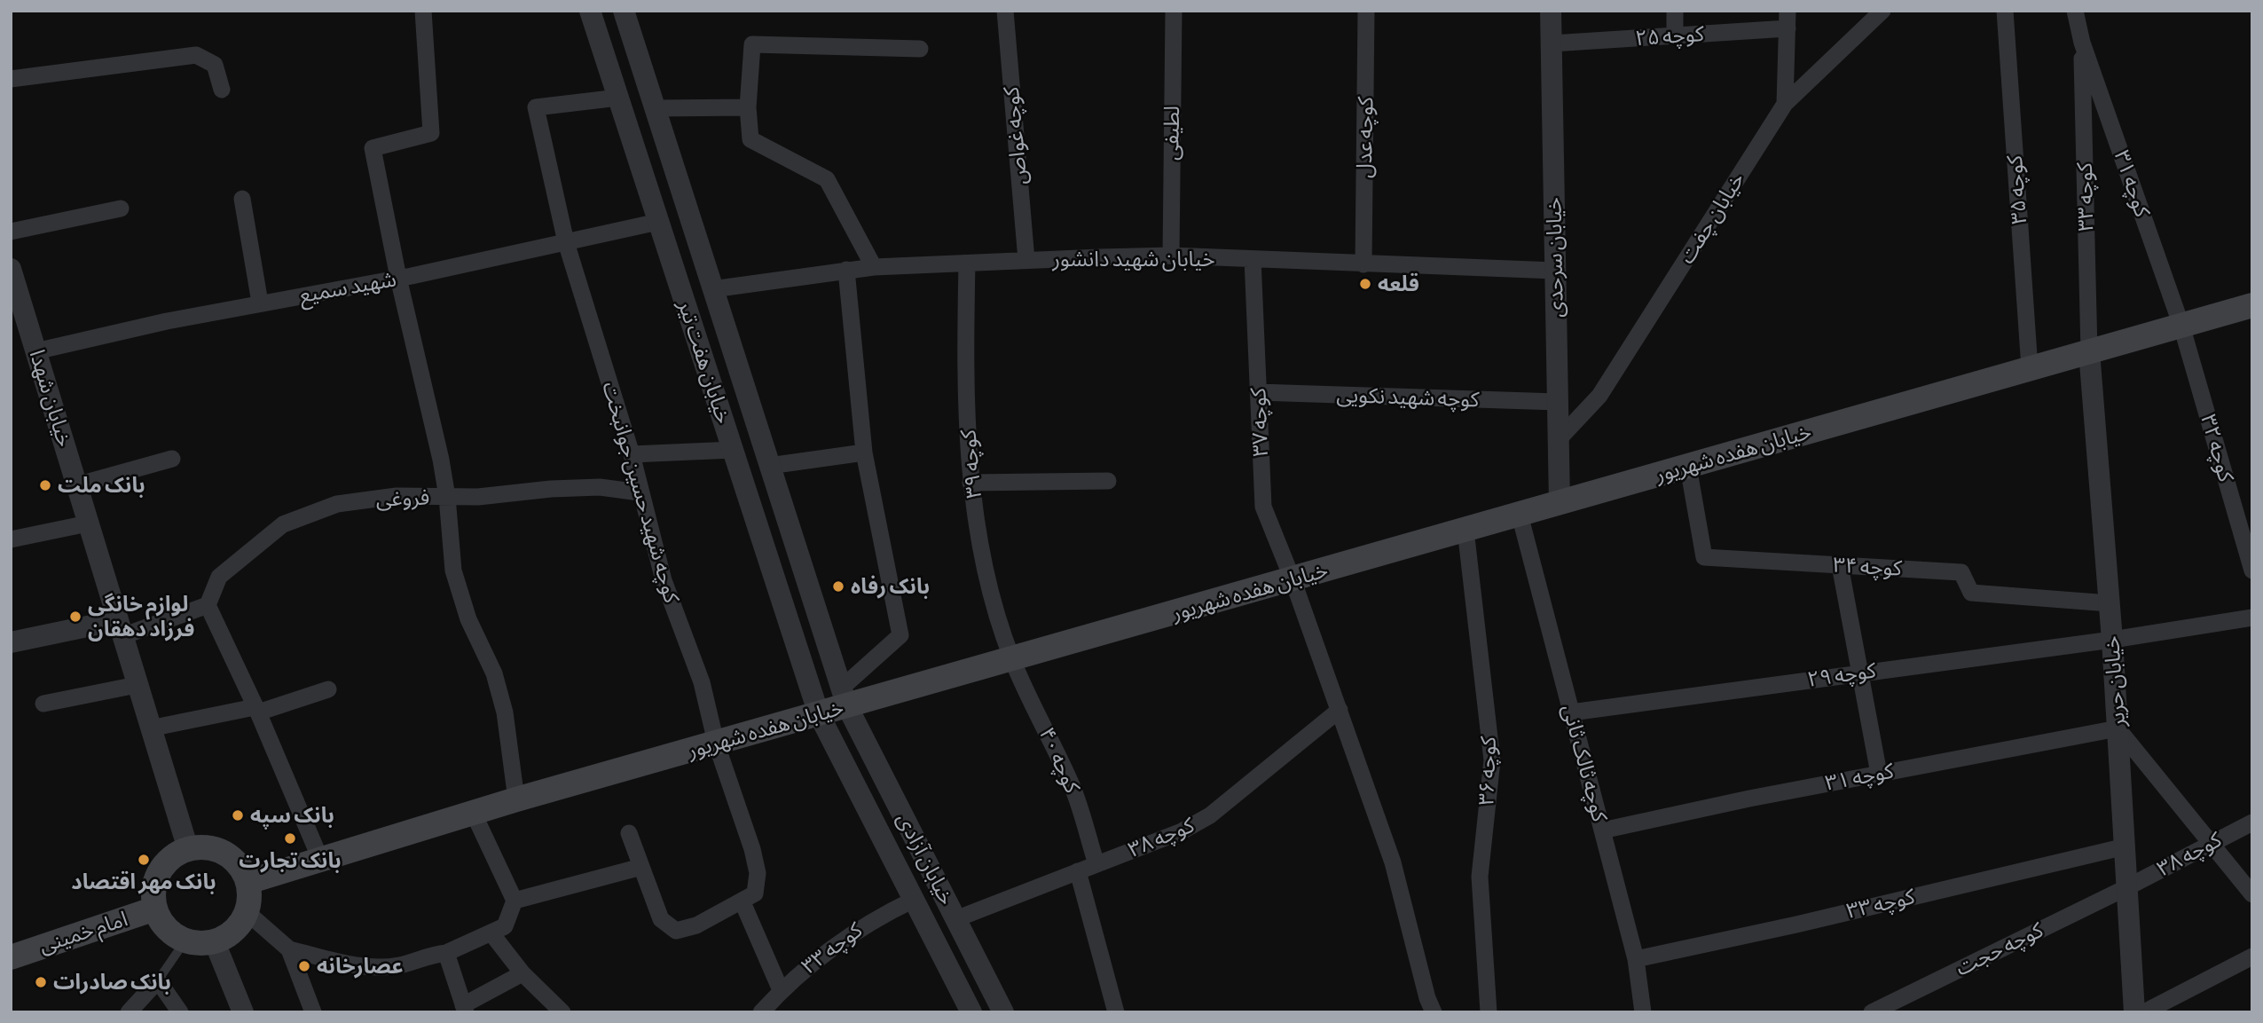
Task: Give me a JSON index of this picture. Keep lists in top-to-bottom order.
{
  "streets": {
    "main road": ["خیابان هفده شهریور", "امام خمینی"],
    "street": [
      "کوچه ۲۵",
      "لطیفی",
      "کوچه غواص",
      "کوچه عدل",
      "کوچه ۳۱",
      "کوچه ۳۵",
      "کوچه ۳۳",
      "خیابان چفت",
      "خیابان سرحدی",
      "خیابان شهید دانشور",
      "شهید سمیع",
      "خیابان هفت تیر",
      "کوچه شهید نکویی",
      "خیابان شهدا",
      "کوچه ۳۷",
      "کوچه ۳۲",
      "کوچه ۳۹",
      "کوچه شهید حسین جوانبخت",
      "فروغی",
      "کوچه ۳۴",
      "کوچه ۲۹",
      "خیابان حریر",
      "کوچه ۴۰",
      "کوچه ثالک ثانی",
      "کوچه ۳۶",
      "کوچه ۳۸",
      "خیابان آزادی",
      "کوچه حجت"
    ]
  },
  "crossings": [
    ["کوچه ۲۵", "خیابان سرحدی"],
    ["لطیفی", "خیابان شهید دانشور"],
    ["کوچه غواص", "خیابان شهید دانشور"],
    ["کوچه عدل", "خیابان شهید دانشور"],
    ["کوچه ۳۱", "کوچه ۳۳"],
    ["کوچه ۳۱", "کوچه ۳۲"],
    ["کوچه ۳۱", "خیابان هفده شهریور"],
    ["کوچه ۳۱", "خیابان حریر"],
    ["کوچه ۳۱", "کوچه ثالک ثانی"],
    ["کوچه ۳۵", "خیابان هفده شهریور"],
    ["کوچه ۳۳", "خیابان هفده شهریور"],
    ["کوچه ۳۳", "خیابان حریر"],
    ["کوچه ۳۳", "کوچه ثالک ثانی"],
    ["کوچه ۳۳", "خیابان آزادی"],
    ["خیابان چفت", "خیابان سرحدی"],
    ["خیابان سرحدی", "خیابان شهید دانشور"],
    ["خیابان سرحدی", "کوچه شهید نکویی"],
    ["خیابان سرحدی", "خیابان هفده شهریور"],
    ["خیابان شهید دانشور", "خیابان هفت تیر"],
    ["خیابان شهید دانشور", "کوچه ۳۷"],
    ["خیابان شهید دانشور", "کوچه ۳۹"],
    ["شهید سمیع", "خیابان هفت تیر"],
    ["شهید سمیع", "خیابان شهدا"],
    ["شهید سمیع", "کوچه شهید حسین جوانبخت"],
    ["خیابان هفت تیر", "خیابان هفده شهریور"],
    ["خیابان هفت تیر", "کوچه شهید حسین جوانبخت"],
    ["خیابان هفت تیر", "خیابان آزادی"],
    ["کوچه شهید نکویی", "کوچه ۳۷"],
    ["خیابان شهدا", "خیابان هفده شهریور"],
    ["خیابان شهدا", "امام خمینی"],
    ["کوچه ۳۷", "خیابان هفده شهریور"],
    ["کوچه ۳۲", "خیابان هفده شهریور"],
    ["خیابان هفده شهریور", "کوچه ۳۹"],
    ["خیابان هفده شهریور", "کوچه شهید حسین جوانبخت"],
    ["خیابان هفده شهریور", "کوچه ۳۴"],
    ["خیابان هفده شهریور", "خیابان حریر"],
    ["خیابان هفده شهریور", "کوچه ۴۰"],
    ["خیابان هفده شهریور", "کوچه ثالک ثانی"],
    ["خیابان هفده شهریور", "کوچه ۳۶"],
    ["خیابان هفده شهریور", "خیابان آزادی"],
    ["خیابان هفده شهریور", "امام خمینی"],
    ["کوچه ۳۹", "کوچه ۴۰"],
    ["کوچه شهید حسین جوانبخت", "فروغی"],
    ["کوچه ۳۴", "خیابان حریر"],
    ["کوچه ۲۹", "خیابان حریر"],
    ["کوچه ۲۹", "کوچه ثالک ثانی"],
    ["خیابان حریر", "کوچه ۳۸"],
    ["خیابان حریر", "کوچه حجت"],
    ["کوچه ۴۰", "کوچه ۳۸"],
    ["کوچه ۳۸", "خیابان آزادی"],
    ["کوچه ۳۸", "کوچه حجت"]
  ],
  "places": [
    "قلعه",
    "بانک ملت",
    "بانک رفاه",
    "لوازم خانگی فرزاد دهقان",
    "بانک سپه",
    "بانک تجارت",
    "بانک مهر اقتصاد",
    "عصارخانه",
    "بانک صادرات"
  ]
}
